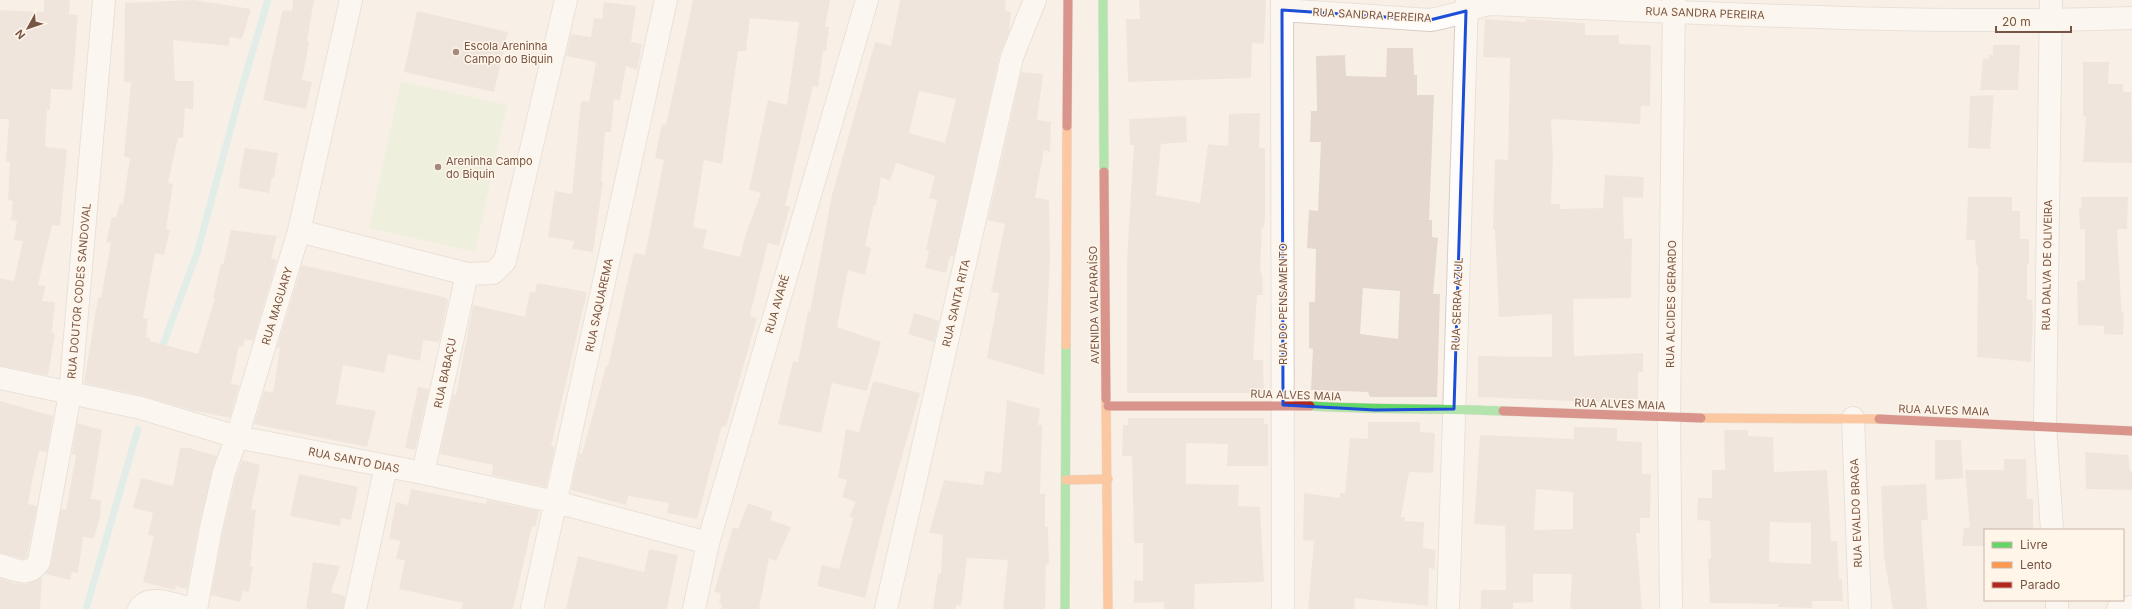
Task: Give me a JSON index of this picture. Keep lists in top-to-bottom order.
{
  "streets": {
    "main road": ["AVENIDA VALPARAÍSO", "RUA ALVES MAIA"],
    "street": [
      "RUA SANDRA PEREIRA",
      "RUA DALVA DE OLIVEIRA",
      "RUA DOUTOR CODES SANDOVAL",
      "RUA SANTA RITA",
      "RUA AVARÉ",
      "RUA DO PENSAMENTO",
      "RUA SERRA AZUL",
      "RUA ALCIDES GERARDO",
      "RUA SAQUAREMA",
      "RUA MAGUARY",
      "RUA BABAÇU",
      "RUA SANTO DIAS",
      "RUA EVALDO BRAGA"
    ]
  },
  "crossings": [
    ["RUA SANDRA PEREIRA", "RUA DALVA DE OLIVEIRA"],
    ["RUA SANDRA PEREIRA", "RUA DO PENSAMENTO"],
    ["RUA SANDRA PEREIRA", "RUA SERRA AZUL"],
    ["RUA SANDRA PEREIRA", "RUA ALCIDES GERARDO"],
    ["RUA DALVA DE OLIVEIRA", "RUA ALVES MAIA"],
    ["RUA DOUTOR CODES SANDOVAL", "RUA SANTO DIAS"],
    ["RUA AVARÉ", "RUA SANTO DIAS"],
    ["RUA DO PENSAMENTO", "RUA ALVES MAIA"],
    ["RUA SERRA AZUL", "RUA ALVES MAIA"],
    ["RUA ALCIDES GERARDO", "RUA ALVES MAIA"],
    ["RUA SAQUAREMA", "RUA SANTO DIAS"],
    ["AVENIDA VALPARAÍSO", "RUA ALVES MAIA"],
    ["RUA MAGUARY", "RUA SANTO DIAS"],
    ["RUA BABAÇU", "RUA SANTO DIAS"],
    ["RUA ALVES MAIA", "RUA EVALDO BRAGA"]
  ],
  "places": ["Escola Areninha Campo do Biquin", "Areninha Campo do Biquin"],
  "legend": ["Livre", "Lento", "Parado"],
  "scale_bar": "20 m",
  "north": "bottom left"
}
